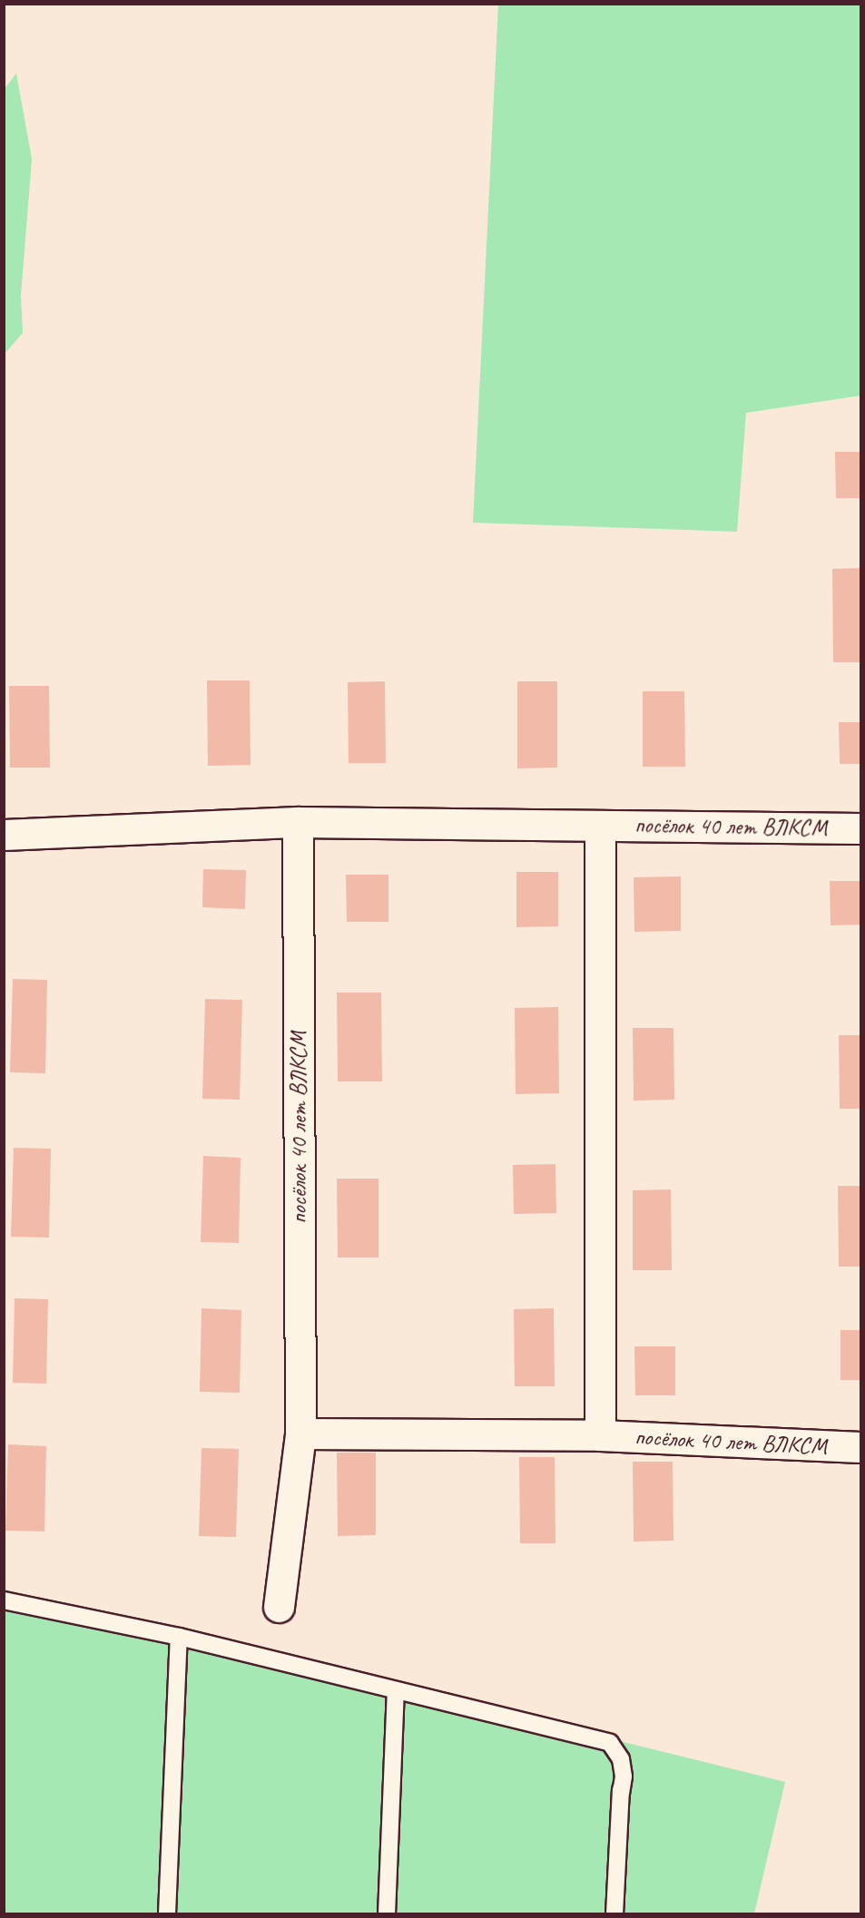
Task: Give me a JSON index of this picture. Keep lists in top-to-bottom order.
{
  "streets": {
    "street": ["посёлок 40 лет ВЛКСМ"]
  }
}
